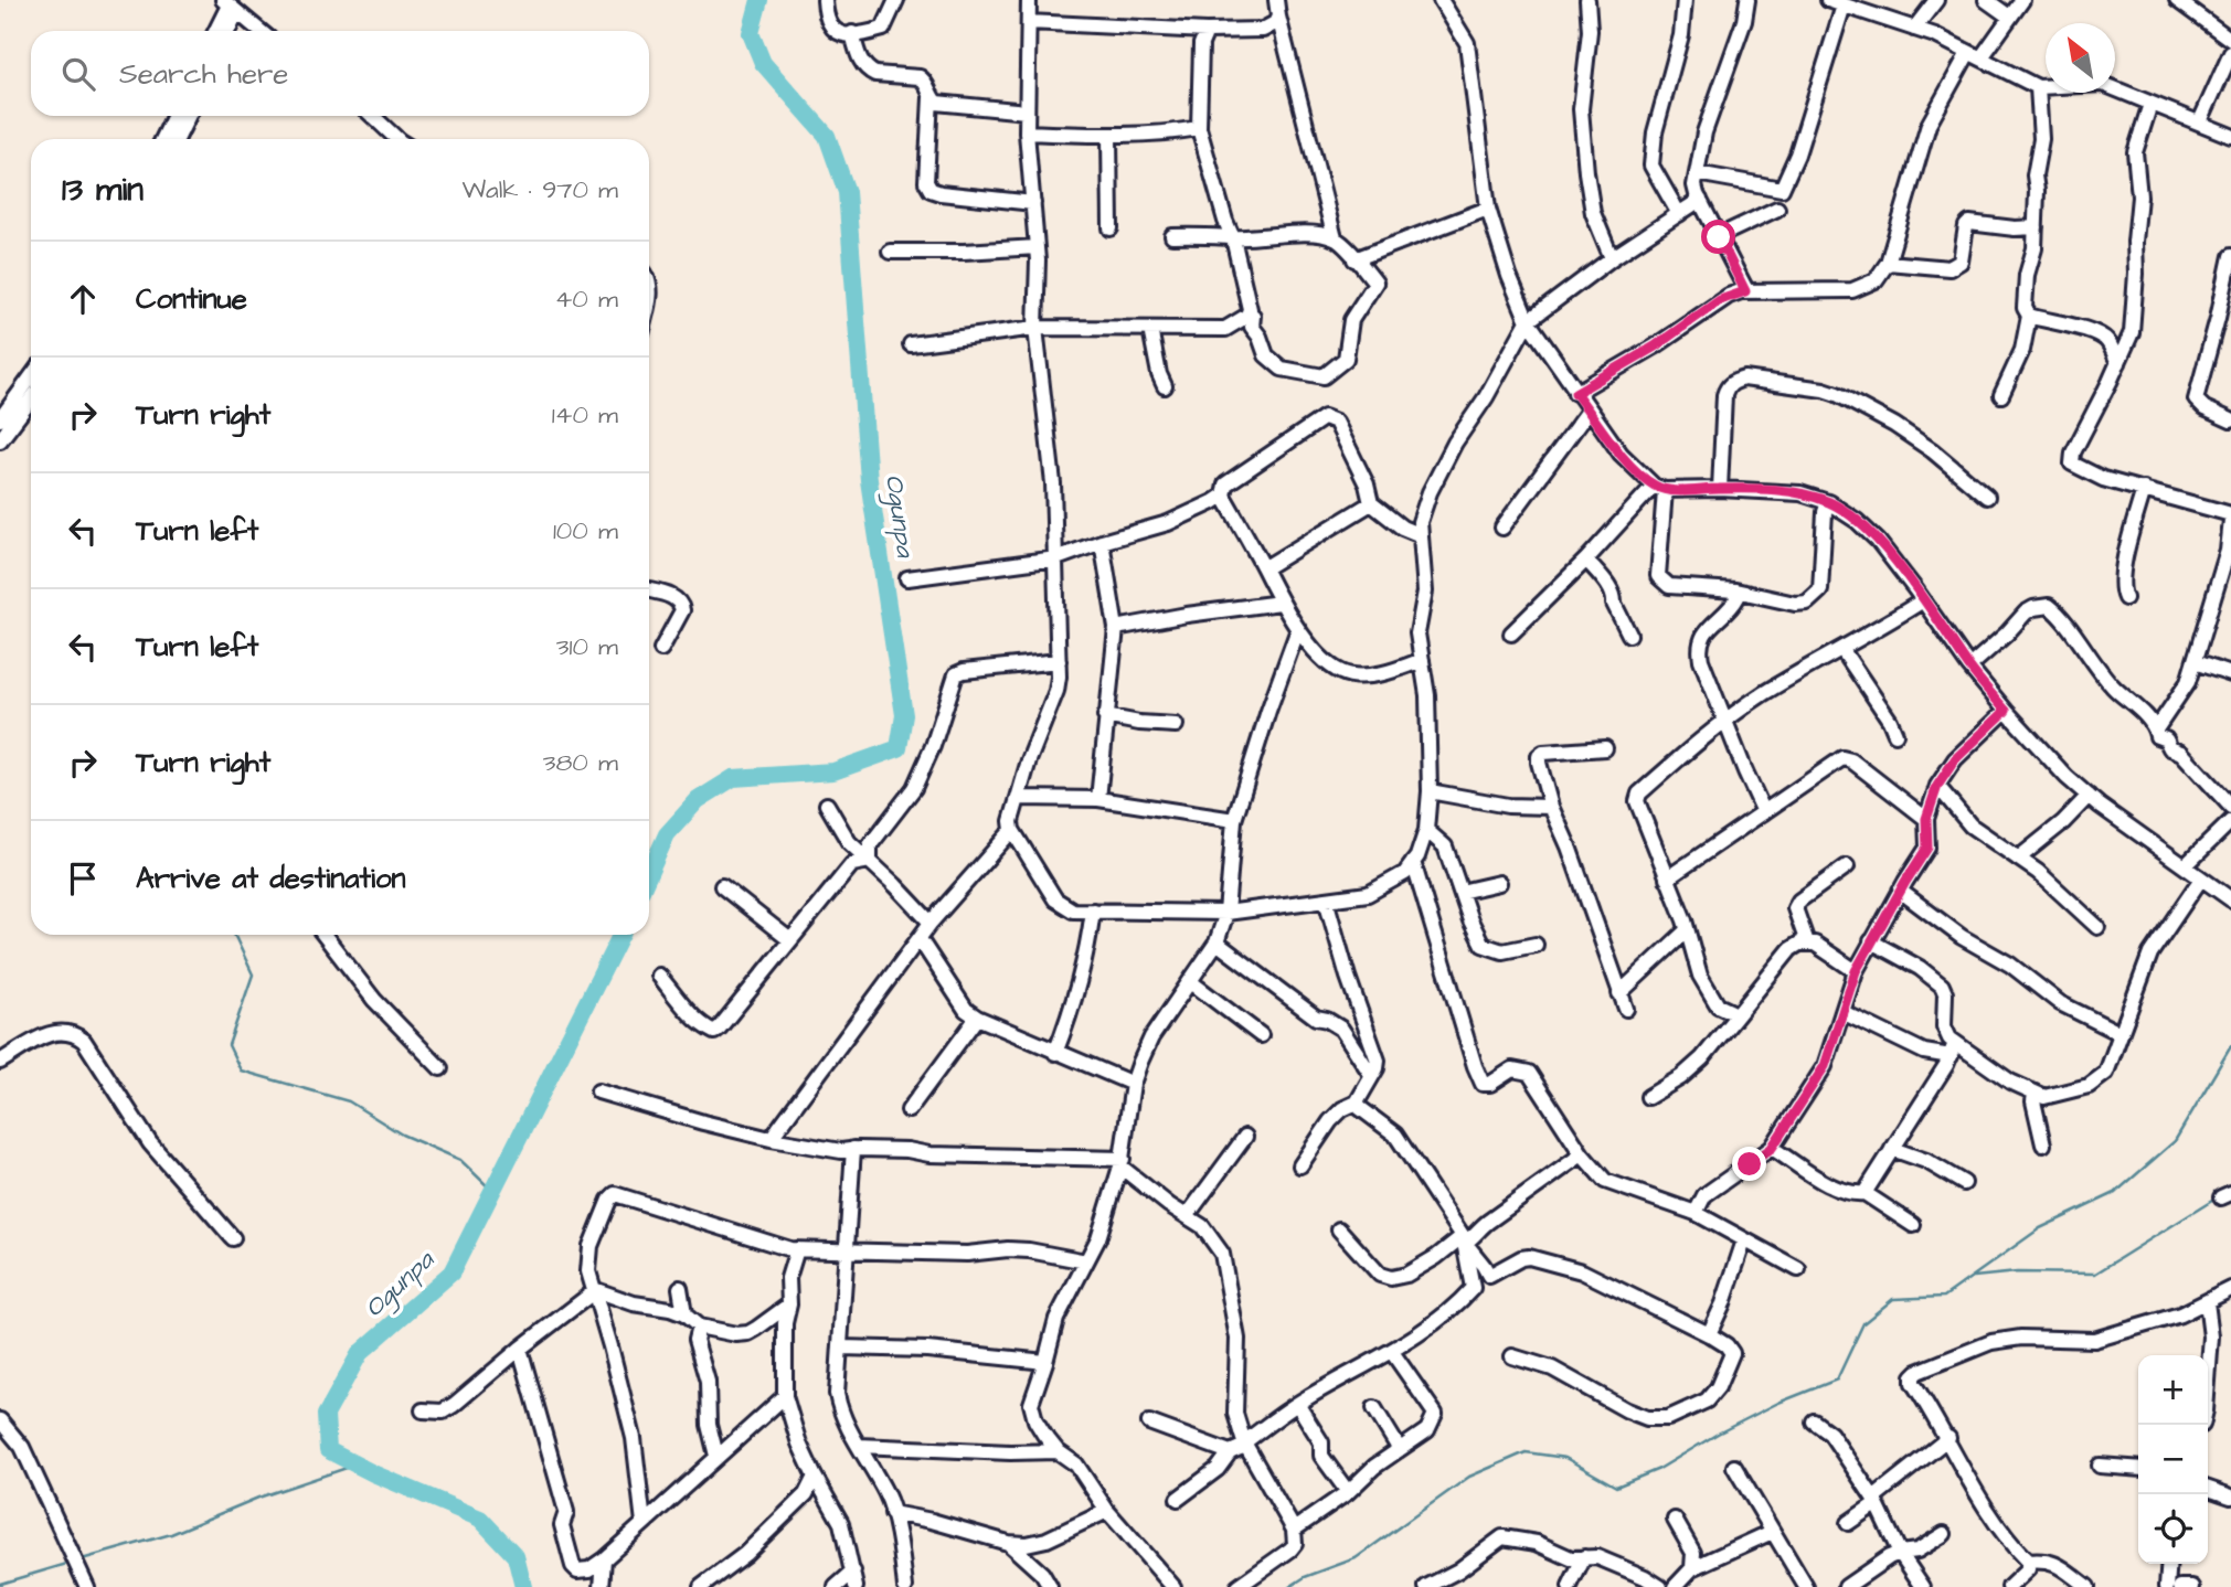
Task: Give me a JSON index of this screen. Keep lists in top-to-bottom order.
{
  "water": ["Ogunpa"],
  "north": "top left",
  "page": {
    "search": "Search here",
    "heading": ["13 min", "Walk · 970 m"],
    "list": [
      ["Continue", "40 m"],
      ["Turn right", "140 m"],
      ["Turn left", "100 m"],
      ["Turn left", "310 m"],
      ["Turn right", "380 m"],
      "Arrive at destination"
    ],
    "map_buttons": ["+", "−"]
  }
}
